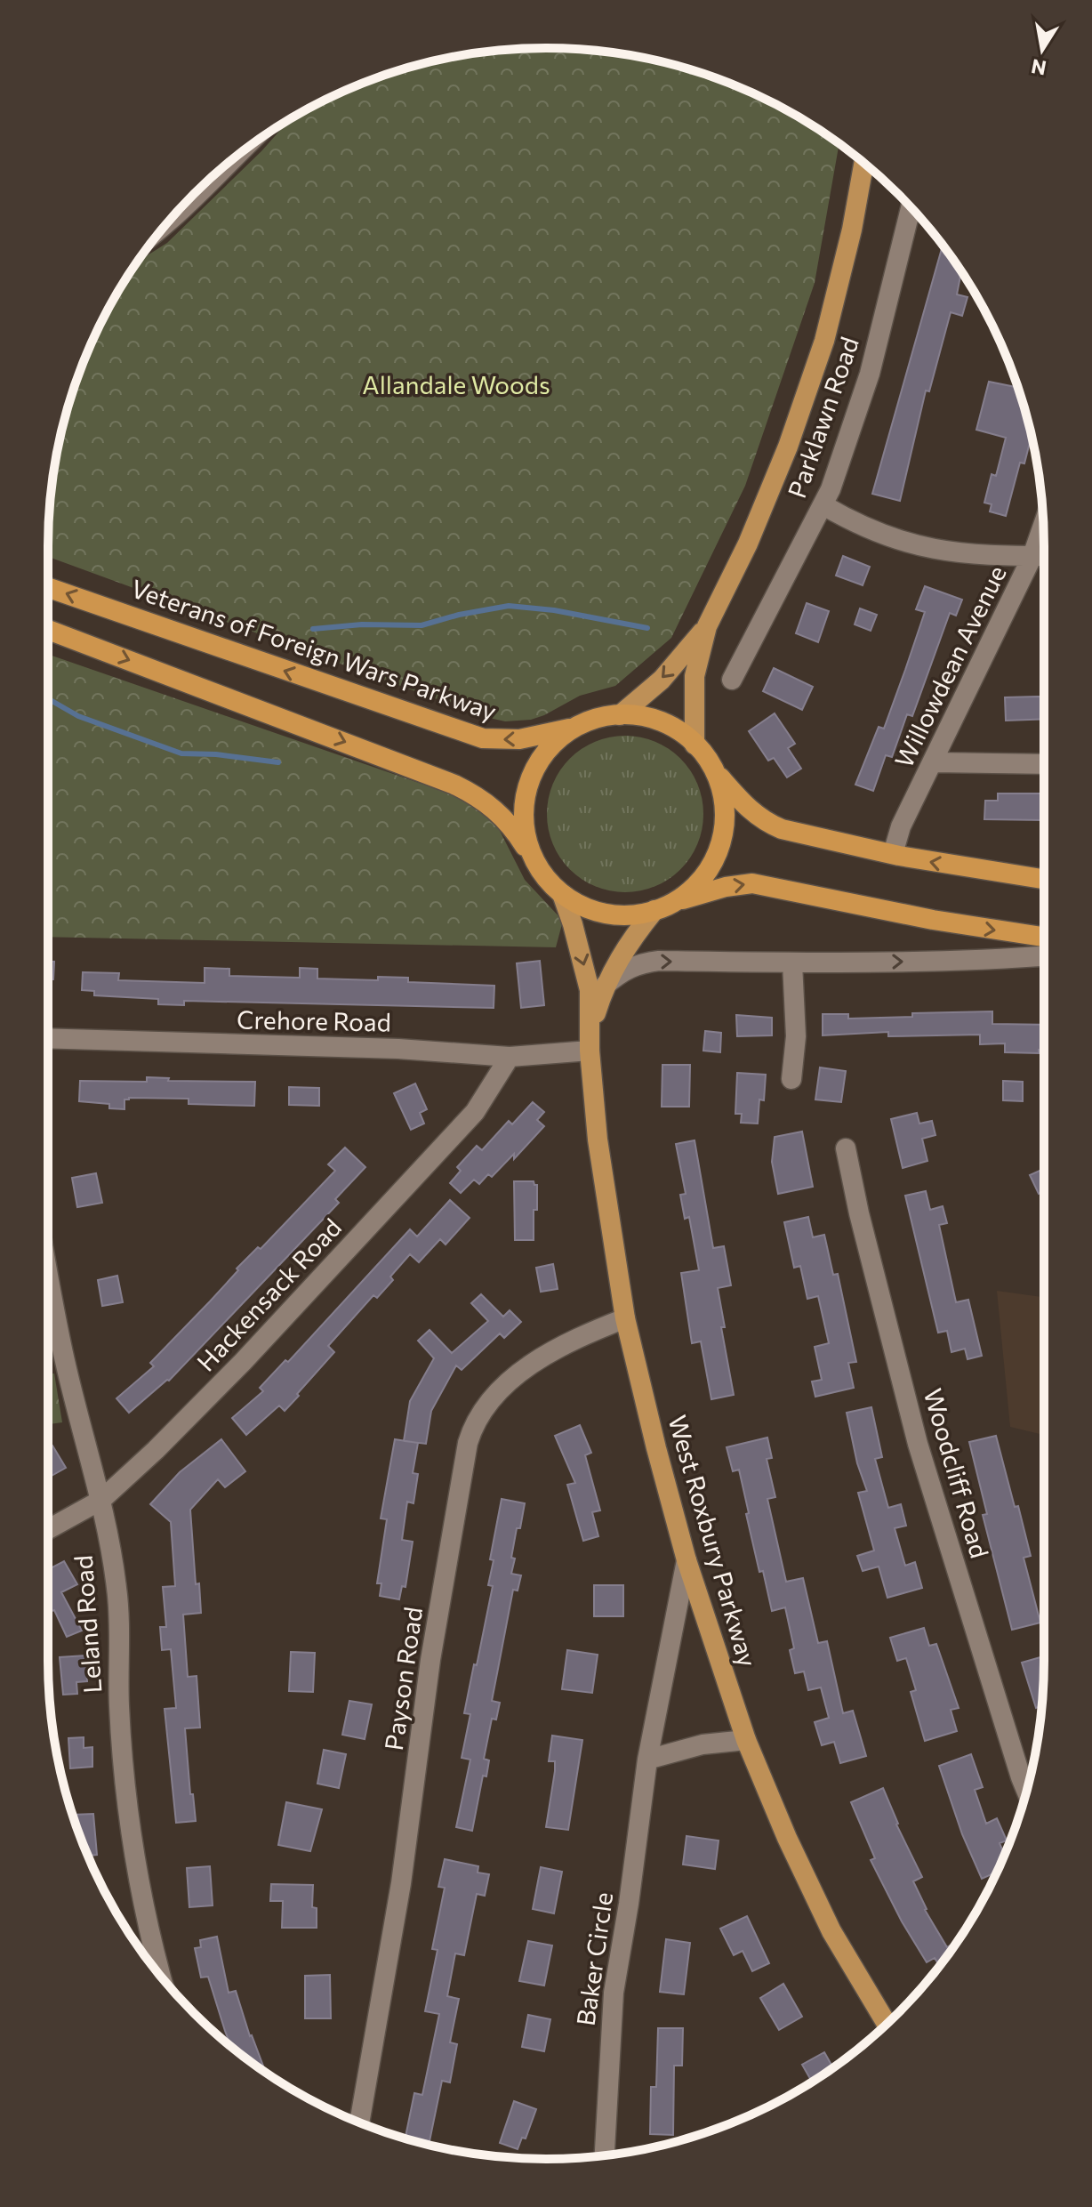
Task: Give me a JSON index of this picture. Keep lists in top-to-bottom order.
{
  "streets": {
    "highway": ["Veterans of Foreign Wars Parkway"],
    "main road": ["West Roxbury Parkway"],
    "street": [
      "Parklawn Road",
      "Willowdean Avenue",
      "Crehore Road",
      "Hackensack Road",
      "Woodcliff Road",
      "Leland Road",
      "Payson Road",
      "Baker Circle"
    ]
  },
  "crossings": [
    ["Veterans of Foreign Wars Parkway", "West Roxbury Parkway"],
    ["Crehore Road", "Hackensack Road"],
    ["Crehore Road", "West Roxbury Parkway"],
    ["Hackensack Road", "Leland Road"],
    ["West Roxbury Parkway", "Payson Road"],
    ["West Roxbury Parkway", "Baker Circle"]
  ],
  "parks": ["Allandale Woods"],
  "north": "bottom"
}
